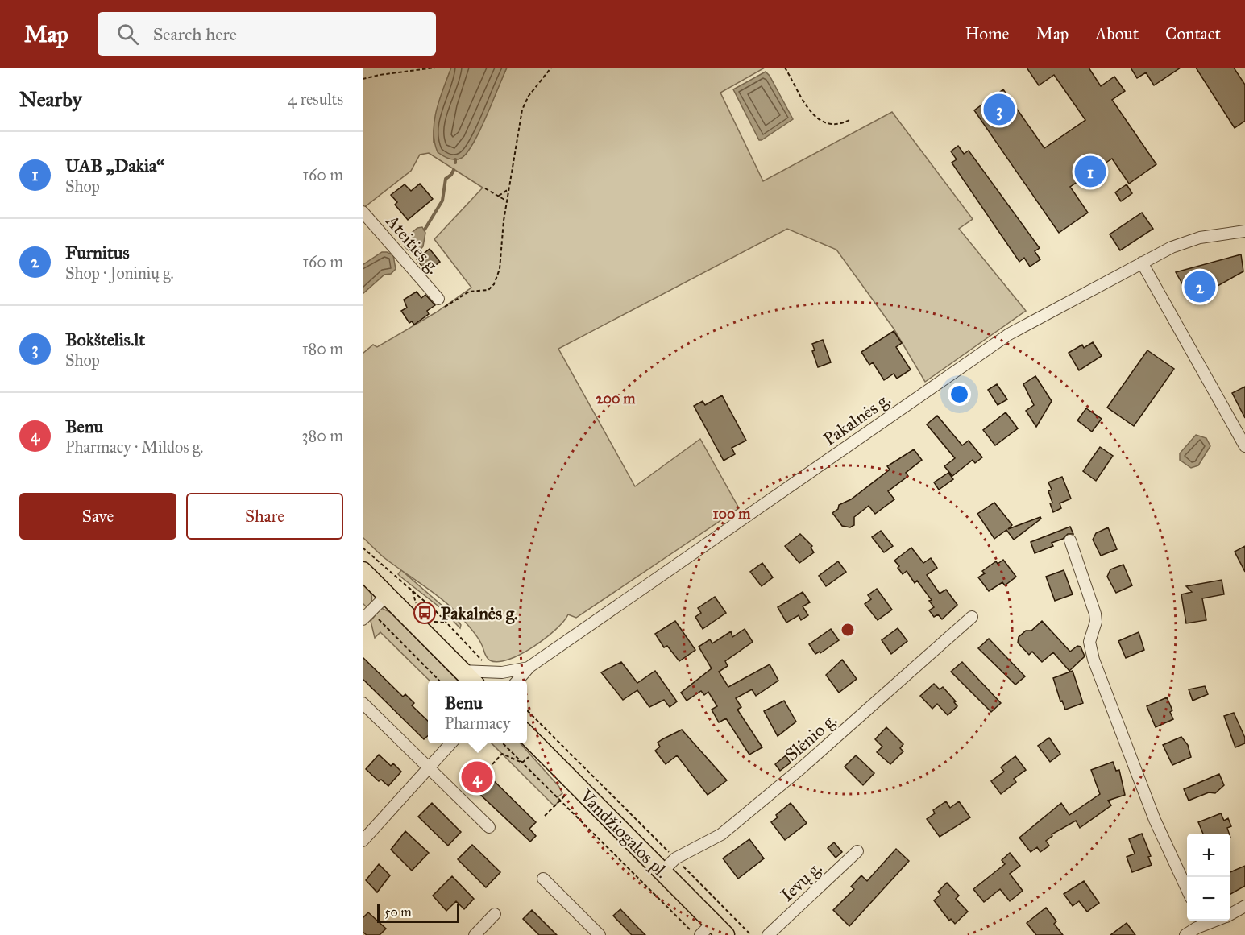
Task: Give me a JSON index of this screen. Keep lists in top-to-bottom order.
{
  "streets": {
    "main road": ["Vandžiogalos pl."],
    "street": [
      "Ateities g.",
      "Pakalnės g.",
      "Slėnio g.",
      "Ievų g."
    ]
  },
  "crossings": [
    ["Slėnio g.", "Vandžiogalos pl."]
  ],
  "places": {
    "bus stop": ["Pakalnės g."]
  },
  "scale_bar": "50 m",
  "page": {
    "header": "Map",
    "search": "Search here",
    "nav": [
      "Home",
      "Map",
      "About",
      "Contact"
    ],
    "heading": ["Nearby", "4 results"],
    "pins": [
      "3",
      "1",
      "2",
      "4"
    ],
    "list": [
      {
        "mark": "1",
        "name": "UAB „Dakia“",
        "note": "Shop",
        "value": "160 m"
      },
      {
        "mark": "2",
        "name": "Furnitus",
        "note": "Shop · Joninių g.",
        "value": "160 m"
      },
      {
        "mark": "3",
        "name": "Bokštelis.lt",
        "note": "Shop",
        "value": "180 m"
      },
      {
        "mark": "4",
        "name": "Benu",
        "note": "Pharmacy · Mildos g.",
        "value": "380 m"
      }
    ],
    "buttons": ["Save", "Share"],
    "popup": ["Benu", "Pharmacy"],
    "map_buttons": ["+", "−"],
    "scale": "50 m"
  },
  "rings": ["200 m", "100 m"]
}
